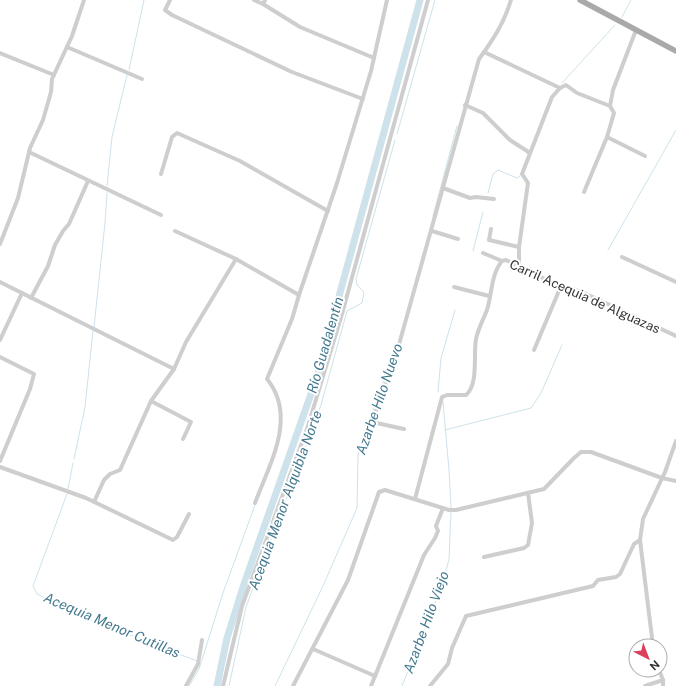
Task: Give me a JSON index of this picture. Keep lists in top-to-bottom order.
{
  "streets": {
    "street": ["Carril Acequia de Alguazas"]
  },
  "water": [
    "Río Guadalentín",
    "Azarbe Hilo Nuevo",
    "Acequia Menor Alquibla Norte",
    "Azarbe Hilo Viejo",
    "Acequia Menor Cutillas"
  ],
  "north": "bottom right"
}
